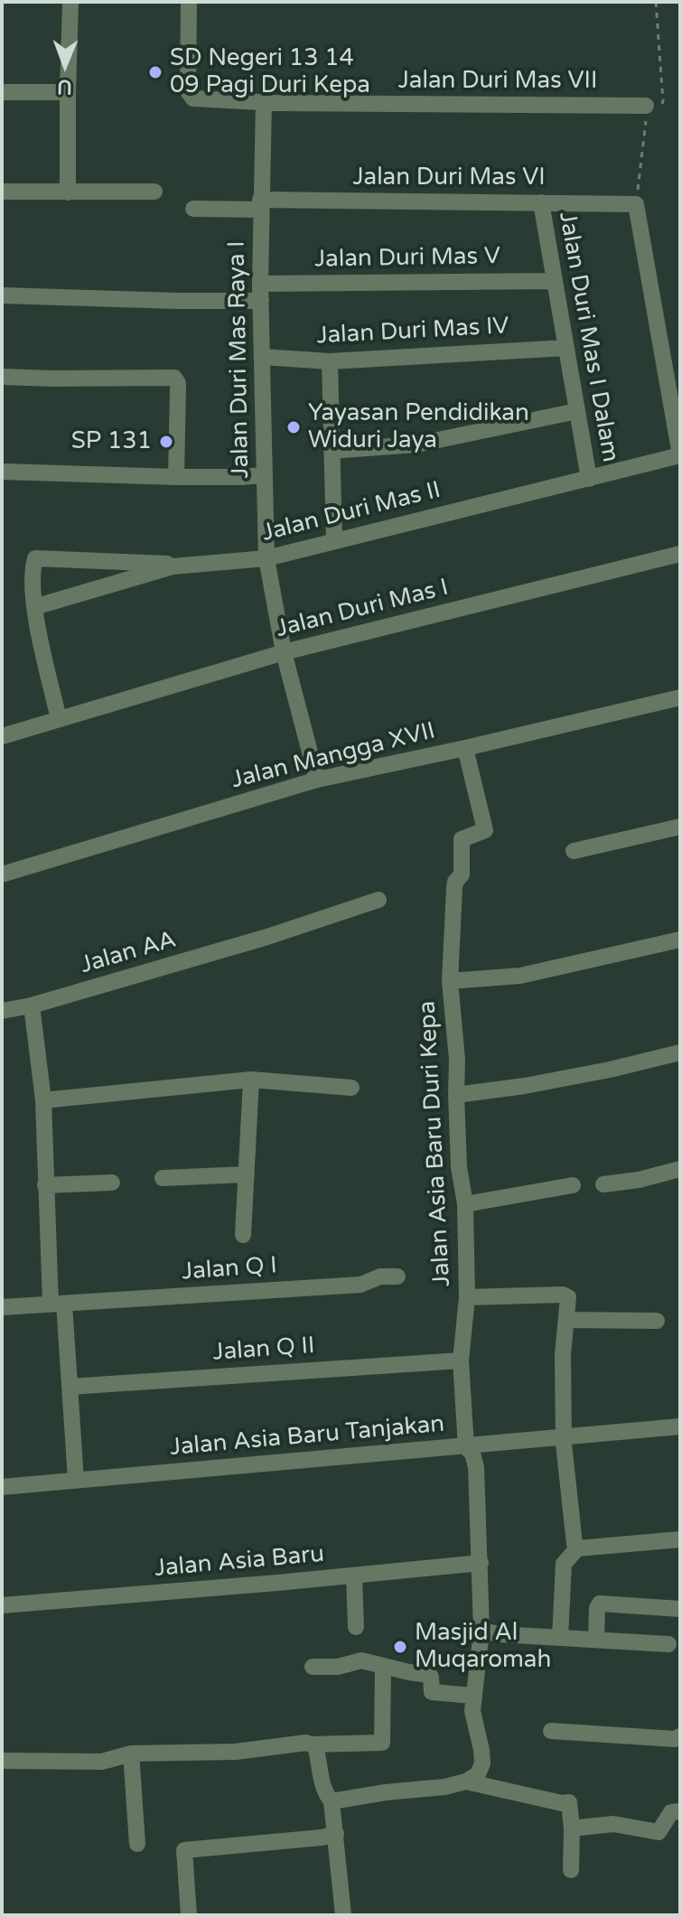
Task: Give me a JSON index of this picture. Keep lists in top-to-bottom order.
{
  "streets": {
    "street": [
      "Jalan Duri Mas VII",
      "Jalan Duri Mas VI",
      "Jalan Duri Mas V",
      "Jalan Duri Mas IV",
      "Jalan Duri Mas I Dalam",
      "Jalan Duri Mas Raya I",
      "Jalan Duri Mas II",
      "Jalan Duri Mas I",
      "Jalan Mangga XVII",
      "Jalan AA",
      "Jalan Asia Baru Duri Kepa",
      "Jalan Q I",
      "Jalan Q II",
      "Jalan Asia Baru Tanjakan",
      "Jalan Asia Baru"
    ]
  },
  "crossings": [
    ["Jalan Duri Mas VII", "Jalan Duri Mas Raya I"],
    ["Jalan Duri Mas VI", "Jalan Duri Mas I Dalam"],
    ["Jalan Duri Mas VI", "Jalan Duri Mas Raya I"],
    ["Jalan Duri Mas VI", "Jalan Duri Mas II"],
    ["Jalan Duri Mas V", "Jalan Duri Mas I Dalam"],
    ["Jalan Duri Mas V", "Jalan Duri Mas Raya I"],
    ["Jalan Duri Mas IV", "Jalan Duri Mas I Dalam"],
    ["Jalan Duri Mas IV", "Jalan Duri Mas Raya I"],
    ["Jalan Duri Mas I Dalam", "Jalan Duri Mas II"],
    ["Jalan Duri Mas Raya I", "Jalan Duri Mas II"],
    ["Jalan Duri Mas Raya I", "Jalan Duri Mas I"],
    ["Jalan Duri Mas Raya I", "Jalan Mangga XVII"],
    ["Jalan Mangga XVII", "Jalan Asia Baru Duri Kepa"],
    ["Jalan Asia Baru Duri Kepa", "Jalan Q II"],
    ["Jalan Asia Baru Duri Kepa", "Jalan Asia Baru Tanjakan"],
    ["Jalan Asia Baru Tanjakan", "Jalan Asia Baru"]
  ],
  "places": [
    "SD Negeri 13 14 09 Pagi Duri Kepa",
    "Yayasan Pendidikan Widuri Jaya",
    "SP 131",
    "Masjid Al Muqaromah"
  ],
  "north": "bottom"
}
